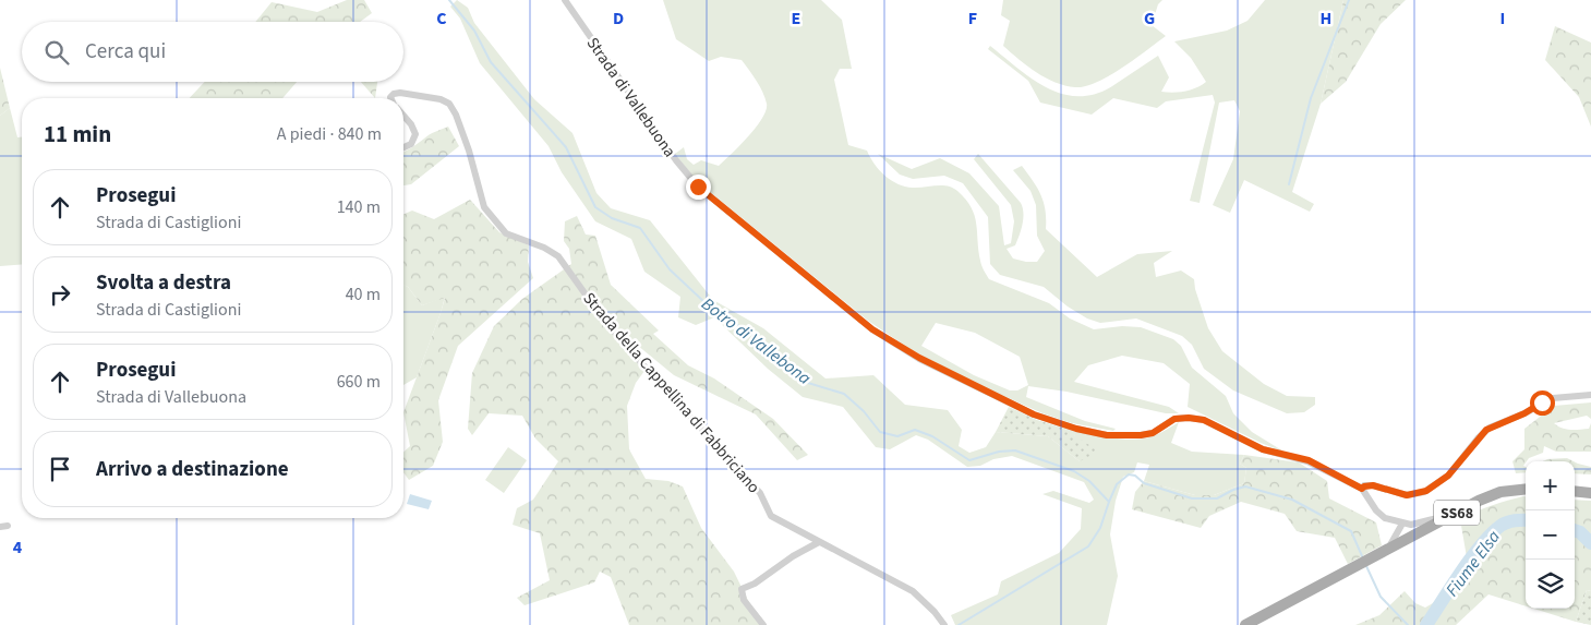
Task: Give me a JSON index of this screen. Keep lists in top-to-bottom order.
{
  "streets": {
    "main road": ["SS68"],
    "street": ["Strada di Vallebuona", "Strada della Cappellina di Fabbriciano"]
  },
  "water": ["Botro di Vallebona", "Fiume Elsa"],
  "page": {
    "search": "Cerca qui",
    "heading": ["11 min", "A piedi · 840 m"],
    "list": [
      ["Prosegui", "Strada di Castiglioni", "140 m"],
      ["Svolta a destra", "Strada di Castiglioni", "40 m"],
      ["Prosegui", "Strada di Vallebuona", "660 m"],
      "Arrivo a destinazione"
    ],
    "map_buttons": ["+", "−"]
  },
  "grid": {
    "columns": [
      "C",
      "D",
      "E",
      "F",
      "G",
      "H",
      "I"
    ],
    "rows": ["4"]
  }
}
